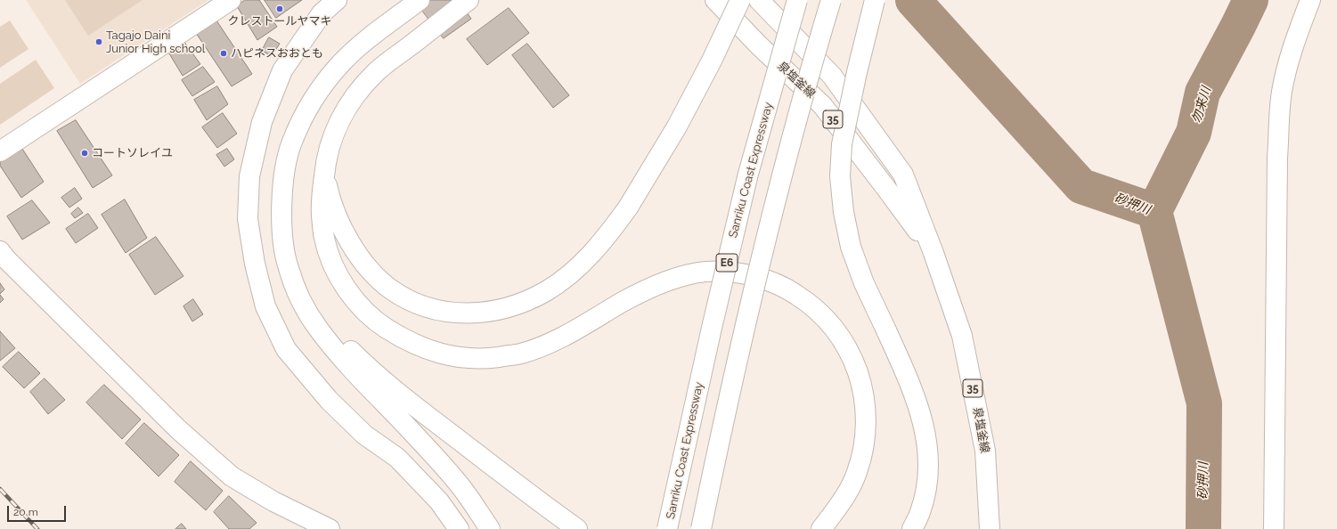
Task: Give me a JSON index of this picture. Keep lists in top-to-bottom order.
{
  "streets": {
    "main road": [
      "泉塩釜線",
      "35",
      "Sanriku Coast Expressway",
      "E6"
    ]
  },
  "water": ["勿来川", "砂押川"],
  "places": [
    "クレストールヤマキ",
    "Tagajo Daini Junior High school",
    "ハピネスおおとも",
    "コートソレイユ"
  ],
  "scale_bar": "20 m"
}
